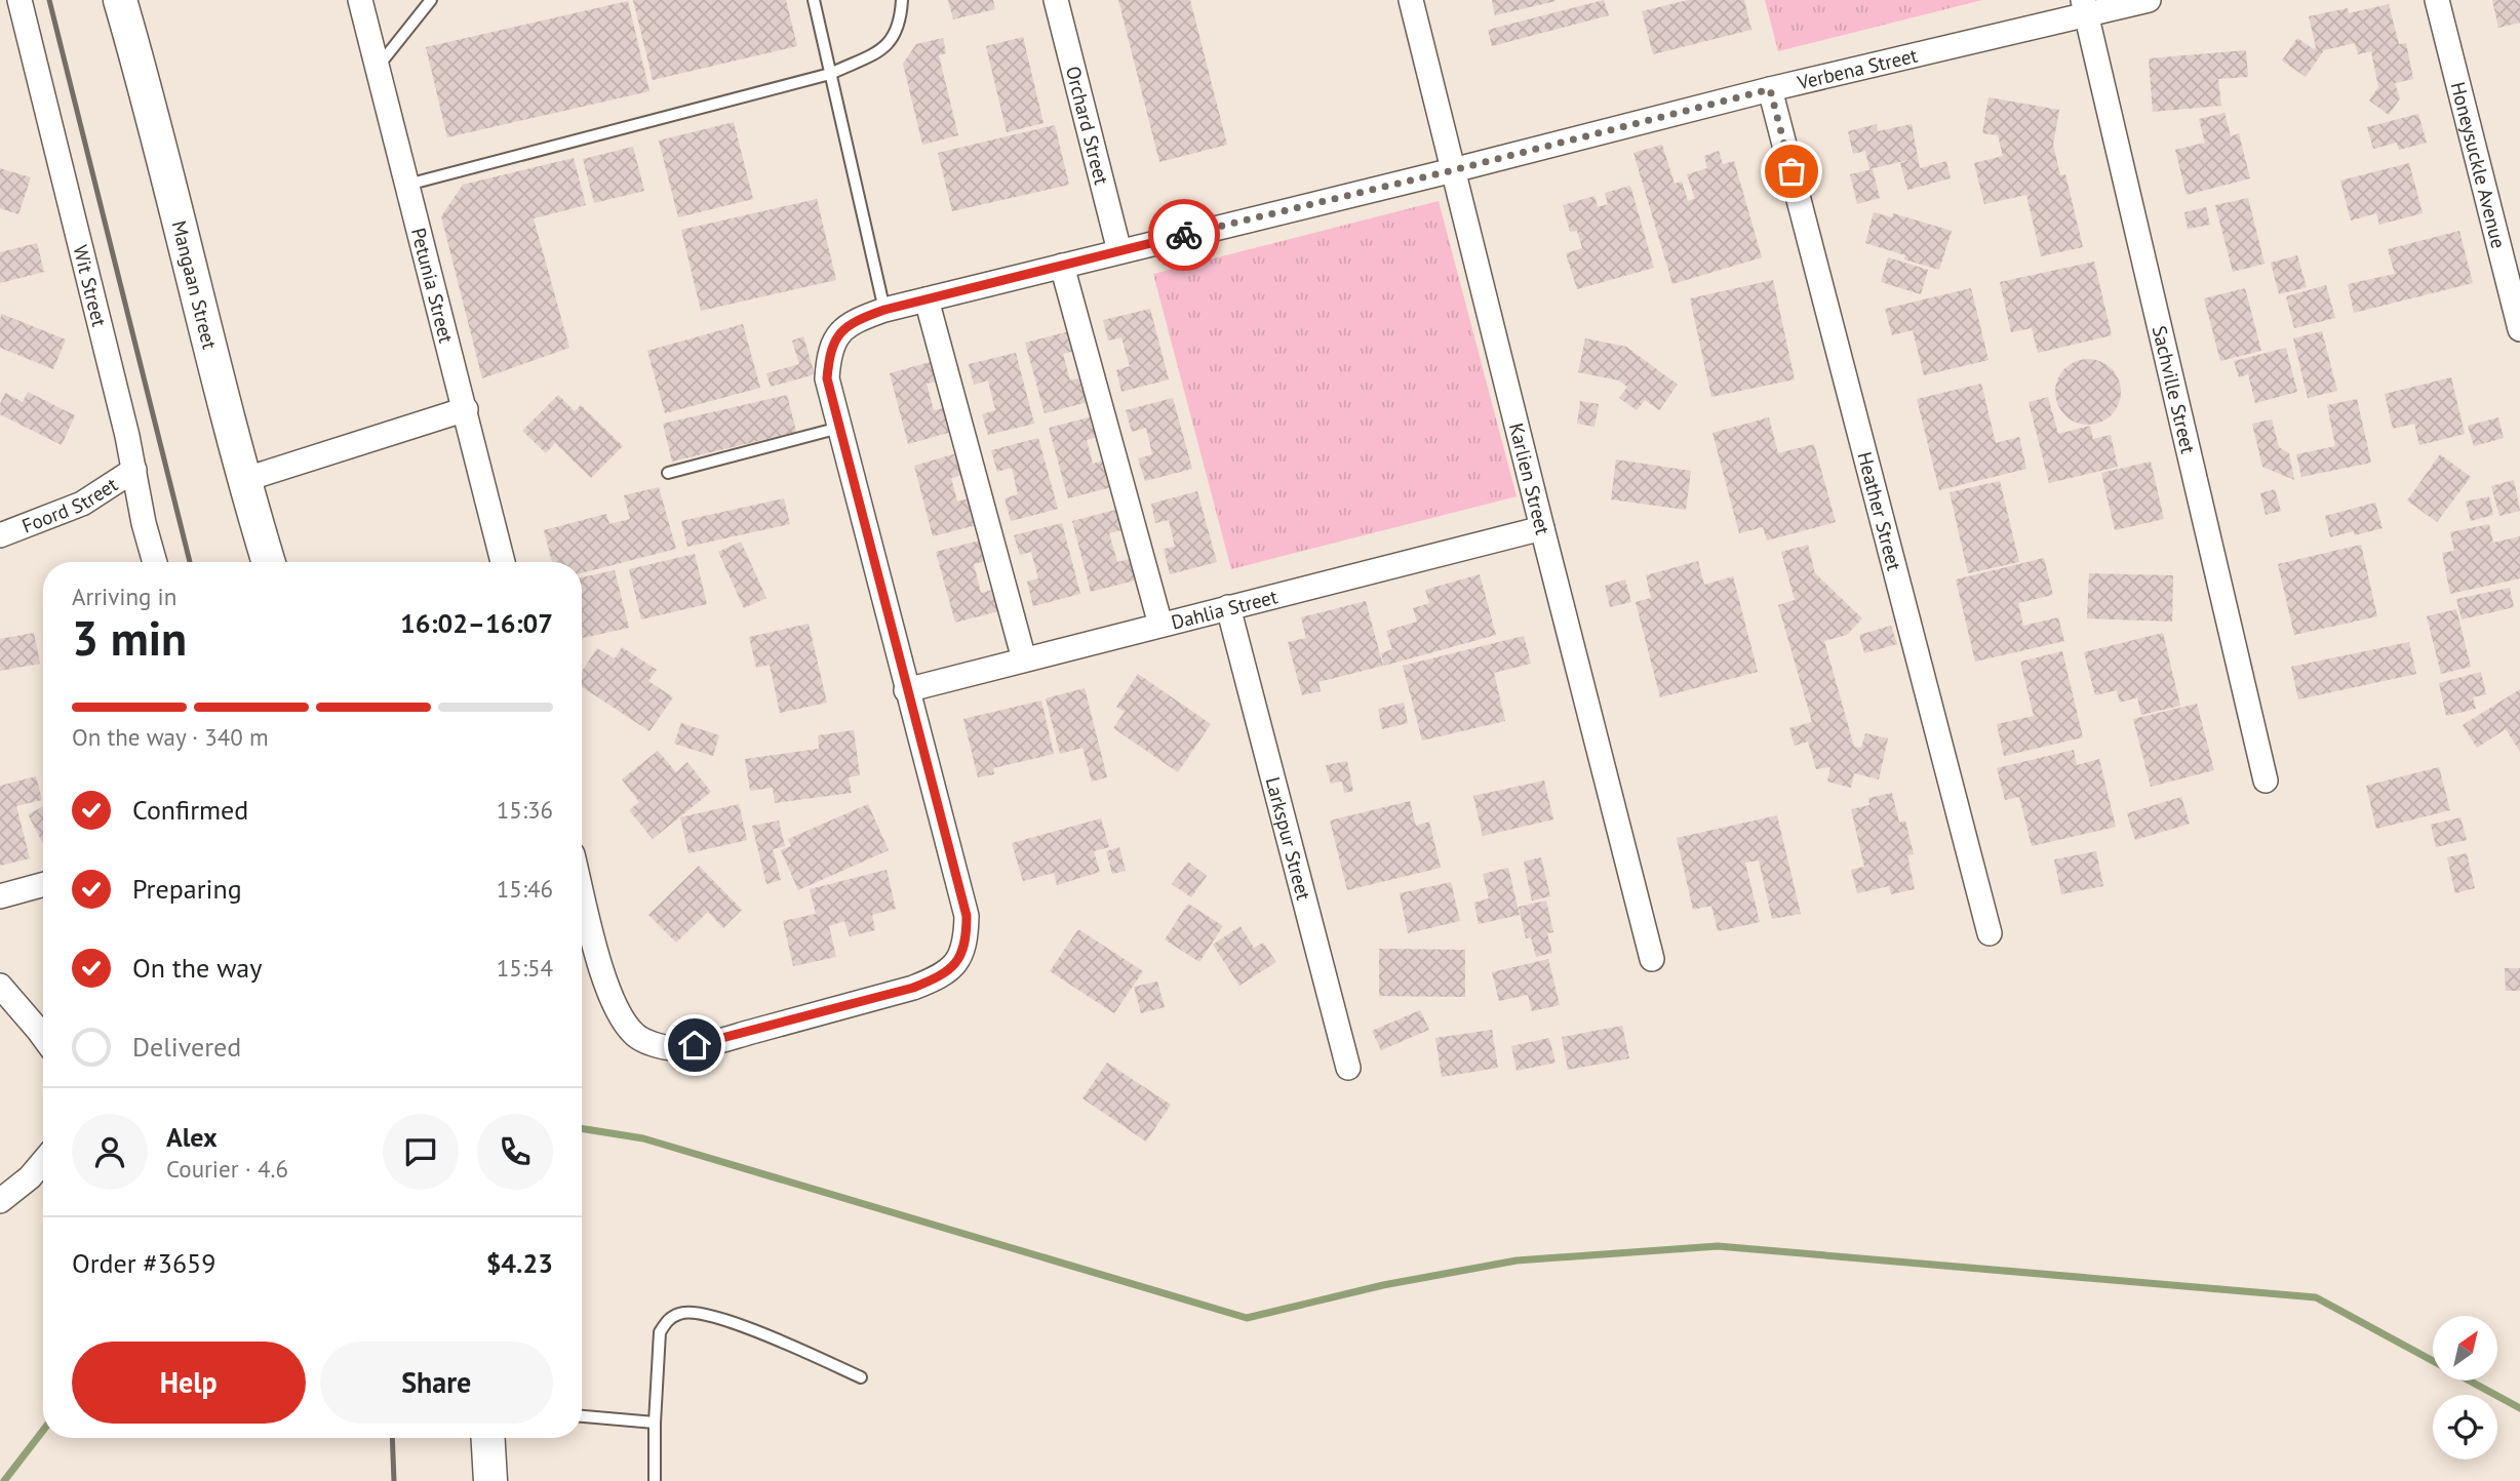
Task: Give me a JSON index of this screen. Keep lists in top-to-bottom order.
{
  "streets": {
    "street": [
      "Verbena Street",
      "Orchard Street",
      "Honeysuckle Avenue",
      "Wit Street",
      "Mangaan Street",
      "Petunia Street",
      "Sachville Street",
      "Karlien Street",
      "Foord Street",
      "Heather Street",
      "Dahlia Street",
      "Larkspur Street"
    ]
  },
  "crossings": [
    ["Verbena Street", "Orchard Street"],
    ["Verbena Street", "Sachville Street"],
    ["Verbena Street", "Karlien Street"],
    ["Verbena Street", "Heather Street"],
    ["Wit Street", "Foord Street"],
    ["Karlien Street", "Dahlia Street"],
    ["Dahlia Street", "Larkspur Street"]
  ],
  "north": "top right",
  "page": {
    "heading": ["3 min", "Arriving in", "16:02–16:07"],
    "panel": [
      "Alex",
      "Courier · 4.6",
      "Order #3659",
      "$4.23"
    ],
    "bar": "On the way · 340 m",
    "list": [
      ["Confirmed", "15:36"],
      ["Preparing", "15:46"],
      ["On the way", "15:54"],
      "Delivered"
    ],
    "buttons": ["Help", "Share"]
  }
}
